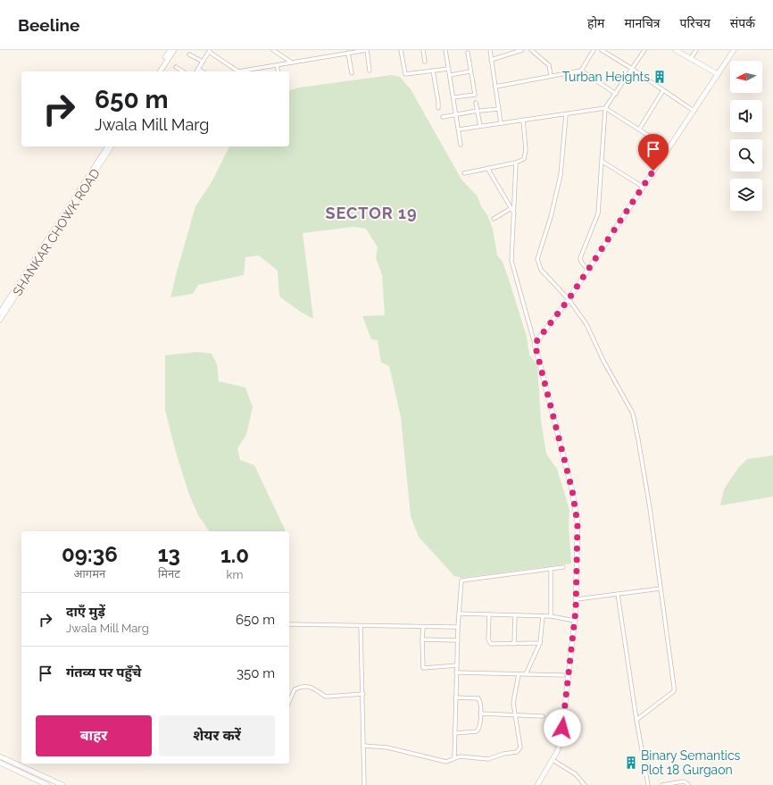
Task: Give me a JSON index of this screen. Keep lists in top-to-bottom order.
{
  "streets": {
    "street": ["SHANKAR CHOWK ROAD"]
  },
  "districts": ["SECTOR 19"],
  "places": {
    "building": ["Turban Heights", "Binary Semantics Plot 18 Gurgaon"]
  },
  "north": "left",
  "page": {
    "header": "Beeline",
    "nav": [
      "होम",
      "मानचित्र",
      "परिचय",
      "संपर्क"
    ],
    "turn": ["650 m", "Jwala Mill Marg"],
    "eta": [
      "09:36",
      "आगमन",
      "13",
      "मिनट",
      "1.0",
      "km"
    ],
    "list": [
      {
        "name": "दाएँ मुड़ें",
        "note": "Jwala Mill Marg",
        "value": "650 m"
      },
      {
        "name": "गंतव्य पर पहुँचे",
        "value": "350 m"
      }
    ],
    "buttons": ["बाहर", "शेयर करें"]
  }
}
